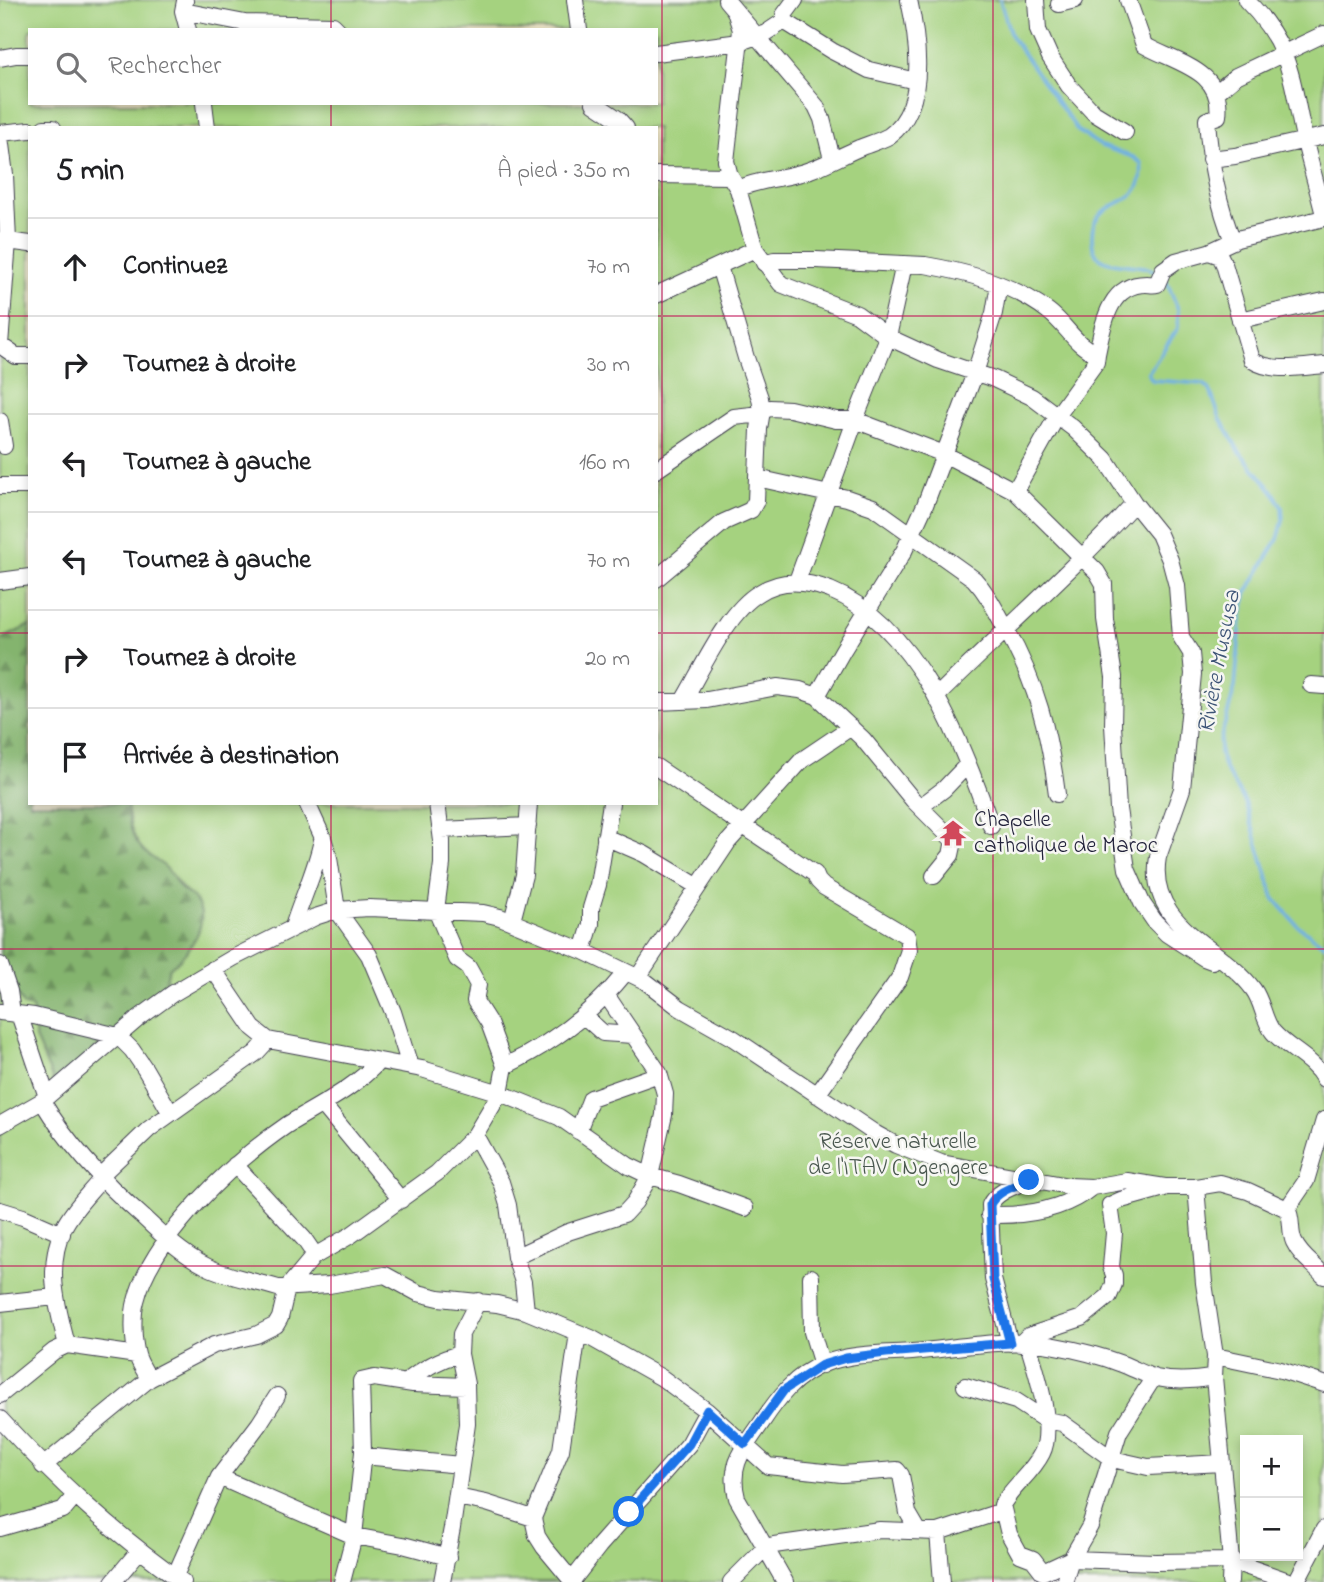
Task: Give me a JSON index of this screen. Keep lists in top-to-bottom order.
{
  "water": ["Rivière Mususa"],
  "parks": ["Réserve naturelle de l'ITAV (Ngengere"],
  "places": {
    "temple": ["Chapelle catholique de Maroc"]
  },
  "page": {
    "search": "Rechercher",
    "heading": ["5 min", "À pied · 350 m"],
    "list": [
      ["Continuez", "70 m"],
      ["Tournez à droite", "30 m"],
      ["Tournez à gauche", "160 m"],
      ["Tournez à gauche", "70 m"],
      ["Tournez à droite", "20 m"],
      "Arrivée à destination"
    ],
    "map_buttons": ["+", "−"]
  }
}
